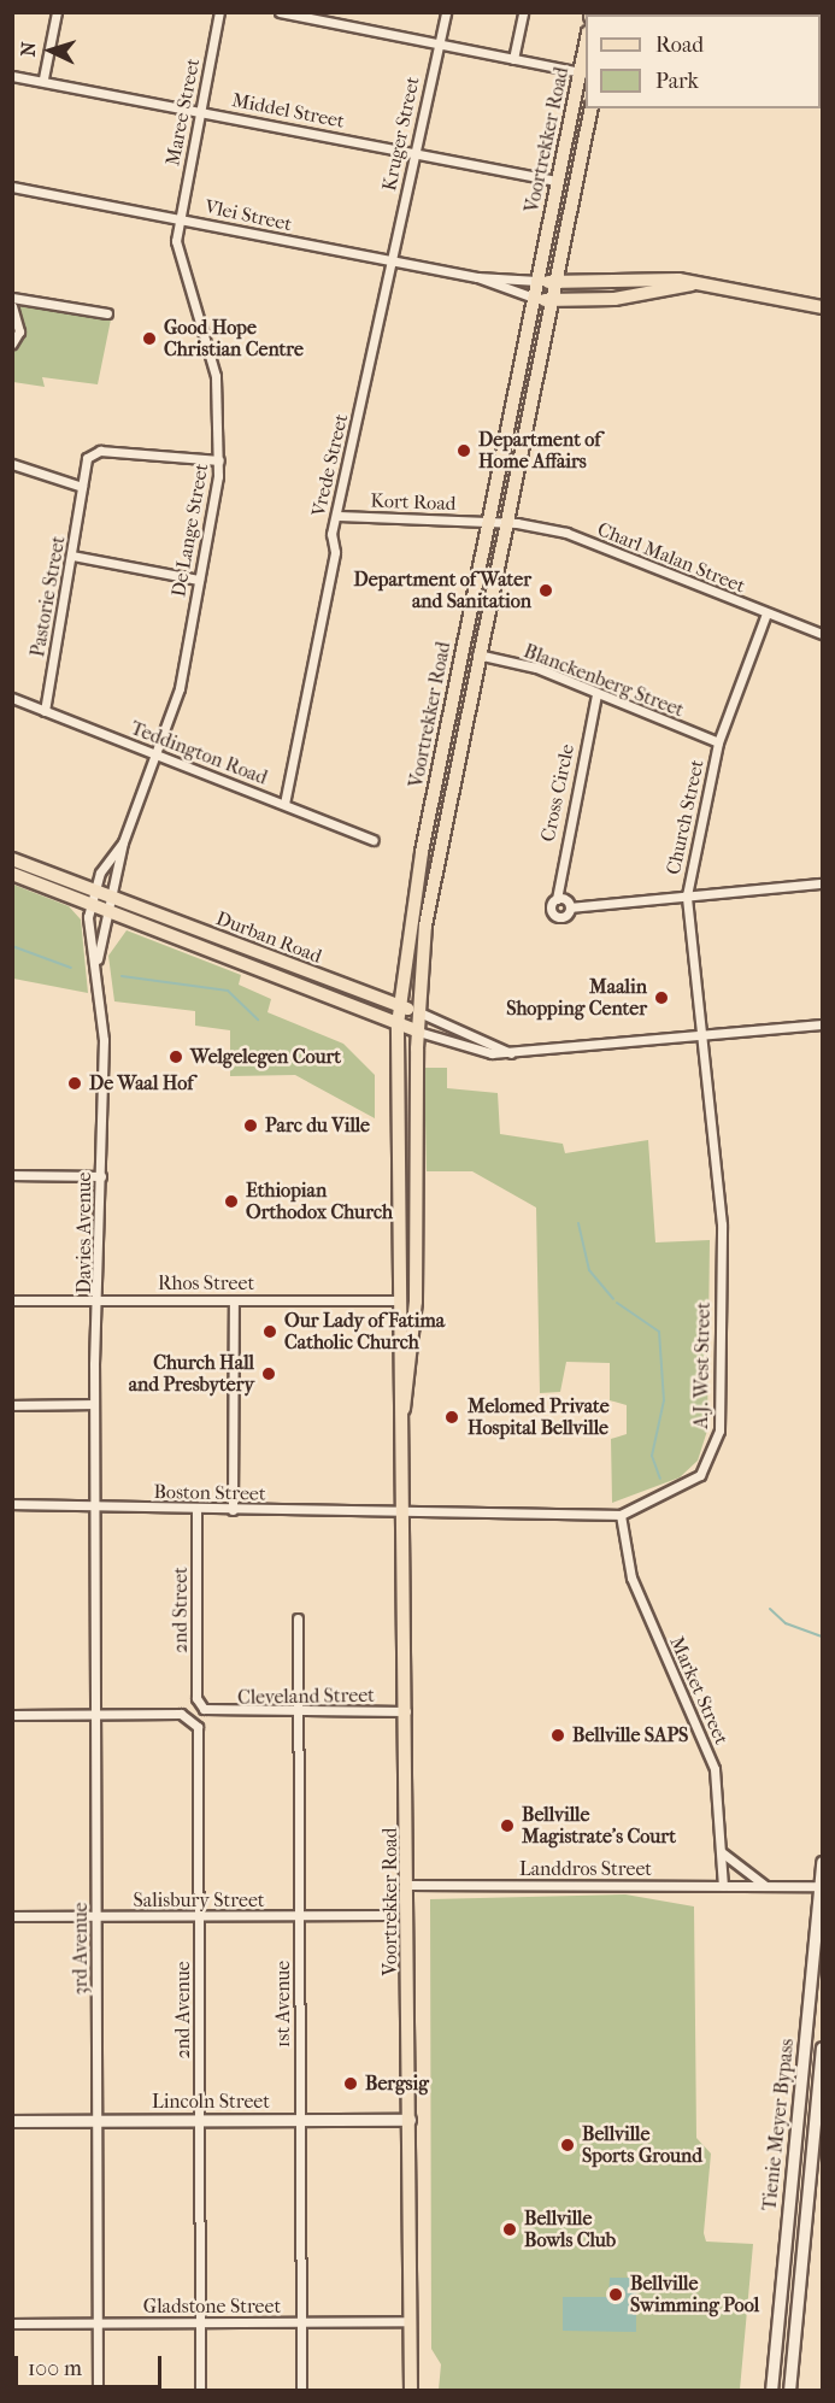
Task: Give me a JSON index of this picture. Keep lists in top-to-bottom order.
{
  "streets": {
    "main road": [
      "Voortrekker Road",
      "Durban Road",
      "Lincoln Street",
      "Tienie Meyer Bypass"
    ],
    "street": [
      "Middel Street",
      "Maree Street",
      "Kruger Street",
      "Vlei Street",
      "Vrede Street",
      "Kort Road",
      "De Lange Street",
      "Charl Malan Street",
      "Pastorie Street",
      "Blanckenberg Street",
      "Teddington Road",
      "Cross Circle",
      "Church Street",
      "Davies Avenue",
      "Rhos Street",
      "A.J. West Street",
      "Boston Street",
      "2nd Street",
      "Market Street",
      "Cleveland Street",
      "Landdros Street",
      "Salisbury Street",
      "3rd Avenue",
      "1st Avenue",
      "2nd Avenue",
      "Gladstone Street"
    ]
  },
  "crossings": [
    ["Middel Street", "Maree Street"],
    ["Middel Street", "Kruger Street"],
    ["Middel Street", "Voortrekker Road"],
    ["Maree Street", "Vlei Street"],
    ["Maree Street", "De Lange Street"],
    ["Kruger Street", "Vlei Street"],
    ["Kruger Street", "Vrede Street"],
    ["Voortrekker Road", "Vlei Street"],
    ["Voortrekker Road", "Kort Road"],
    ["Voortrekker Road", "Charl Malan Street"],
    ["Voortrekker Road", "Blanckenberg Street"],
    ["Voortrekker Road", "Durban Road"],
    ["Voortrekker Road", "Rhos Street"],
    ["Voortrekker Road", "A.J. West Street"],
    ["Voortrekker Road", "Boston Street"],
    ["Voortrekker Road", "Cleveland Street"],
    ["Voortrekker Road", "Landdros Street"],
    ["Voortrekker Road", "Lincoln Street"],
    ["Voortrekker Road", "Gladstone Street"],
    ["Vlei Street", "Vrede Street"],
    ["Vlei Street", "De Lange Street"],
    ["Vrede Street", "Kort Road"],
    ["Vrede Street", "Teddington Road"],
    ["Kort Road", "Charl Malan Street"],
    ["De Lange Street", "Pastorie Street"],
    ["De Lange Street", "Teddington Road"],
    ["De Lange Street", "Durban Road"],
    ["De Lange Street", "Davies Avenue"],
    ["Charl Malan Street", "Church Street"],
    ["Pastorie Street", "Teddington Road"],
    ["Blanckenberg Street", "Cross Circle"],
    ["Blanckenberg Street", "Church Street"],
    ["Church Street", "Durban Road"],
    ["Church Street", "A.J. West Street"],
    ["Durban Road", "Davies Avenue"],
    ["Durban Road", "A.J. West Street"],
    ["Davies Avenue", "Rhos Street"],
    ["Davies Avenue", "Boston Street"],
    ["Davies Avenue", "3rd Avenue"],
    ["A.J. West Street", "Boston Street"],
    ["A.J. West Street", "Market Street"],
    ["Boston Street", "2nd Street"],
    ["Boston Street", "3rd Avenue"],
    ["2nd Street", "Cleveland Street"],
    ["Market Street", "Landdros Street"],
    ["Cleveland Street", "1st Avenue"],
    ["Landdros Street", "Tienie Meyer Bypass"],
    ["Salisbury Street", "3rd Avenue"],
    ["Salisbury Street", "1st Avenue"],
    ["Salisbury Street", "2nd Avenue"],
    ["3rd Avenue", "2nd Avenue"],
    ["3rd Avenue", "Lincoln Street"],
    ["3rd Avenue", "Gladstone Street"],
    ["1st Avenue", "Lincoln Street"],
    ["1st Avenue", "Gladstone Street"],
    ["2nd Avenue", "Lincoln Street"],
    ["2nd Avenue", "Gladstone Street"]
  ],
  "places": [
    "Good Hope Christian Centre",
    "Department of Home Affairs",
    "Department of Water and Sanitation",
    "Maalin Shopping Center",
    "Welgelegen Court",
    "De Waal Hof",
    "Parc du Ville",
    "Ethiopian Orthodox Church",
    "Our Lady of Fatima Catholic Church",
    "Church Hall and Presbytery",
    "Melomed Private Hospital Bellville",
    "Bellville SAPS",
    "Bellville Magistrate's Court",
    "Bergsig",
    "Bellville Sports Ground",
    "Bellville Bowls Club",
    "Bellville Swimming Pool"
  ],
  "legend": ["Road", "Park"],
  "scale_bar": "100 m",
  "north": "left"
}
